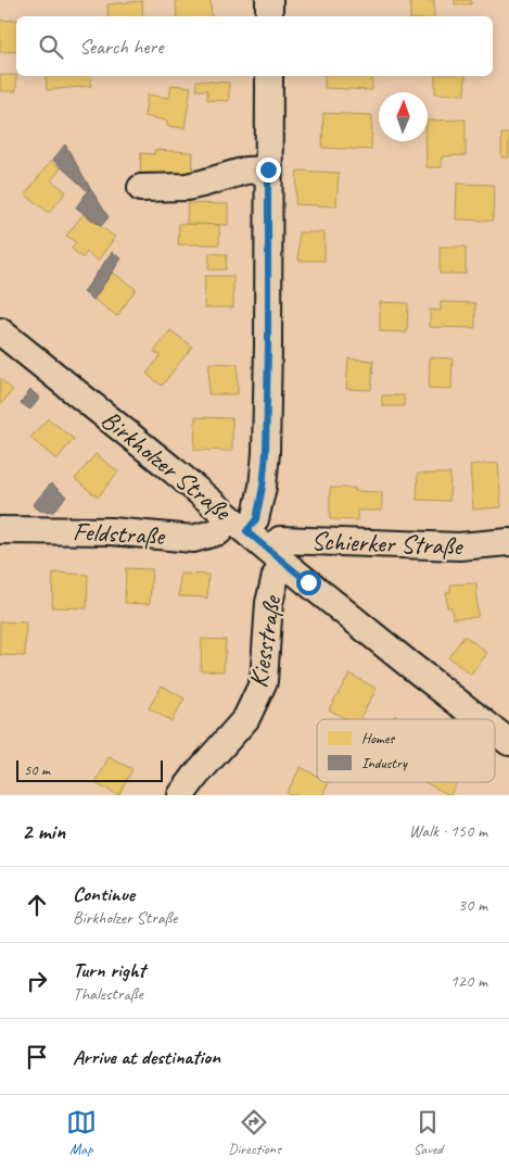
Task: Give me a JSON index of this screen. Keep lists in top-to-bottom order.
{
  "streets": {
    "street": [
      "Birkholzer Straße",
      "Feldstraße",
      "Schierker Straße",
      "Kiesstraße"
    ]
  },
  "crossings": [
    ["Birkholzer Straße", "Feldstraße"],
    ["Birkholzer Straße", "Schierker Straße"],
    ["Birkholzer Straße", "Kiesstraße"],
    ["Schierker Straße", "Kiesstraße"]
  ],
  "legend": ["Homes", "Industry"],
  "scale_bar": "50 m",
  "north": "top",
  "page": {
    "search": "Search here",
    "scale": "50 m",
    "heading": ["2 min", "Walk · 150 m"],
    "list": [
      ["Continue", "Birkholzer Straße", "30 m"],
      ["Turn right", "Thalestraße", "120 m"],
      "Arrive at destination"
    ],
    "nav": ["Map", "Directions", "Saved"]
  }
}
